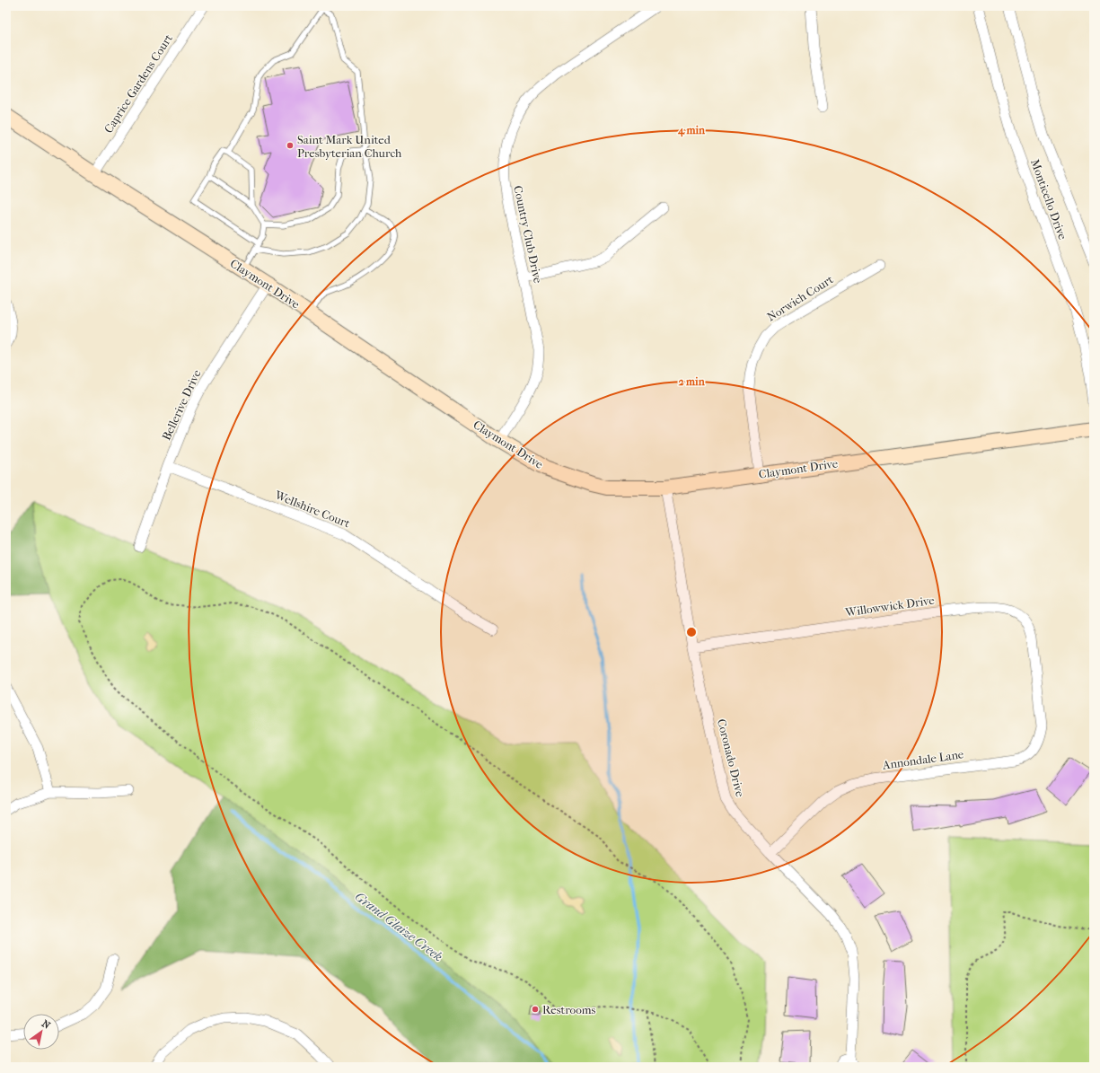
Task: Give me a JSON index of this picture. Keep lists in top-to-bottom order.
{
  "streets": {
    "street": [
      "Caprice Gardens Court",
      "Monticello Drive",
      "Country Club Drive",
      "Claymont Drive",
      "Norwich Court",
      "Bellerive Drive",
      "Wellshire Court",
      "Willowwick Drive",
      "Coronado Drive",
      "Annondale Lane"
    ]
  },
  "crossings": [
    ["Caprice Gardens Court", "Claymont Drive"],
    ["Country Club Drive", "Claymont Drive"],
    ["Claymont Drive", "Norwich Court"],
    ["Claymont Drive", "Bellerive Drive"],
    ["Claymont Drive", "Coronado Drive"],
    ["Bellerive Drive", "Wellshire Court"],
    ["Willowwick Drive", "Coronado Drive"],
    ["Willowwick Drive", "Annondale Lane"],
    ["Coronado Drive", "Annondale Lane"]
  ],
  "water": ["Grand Glaize Creek"],
  "places": ["Saint Mark United Presbyterian Church", "Restrooms"],
  "north": "top right",
  "rings": ["4 min", "2 min"]
}
